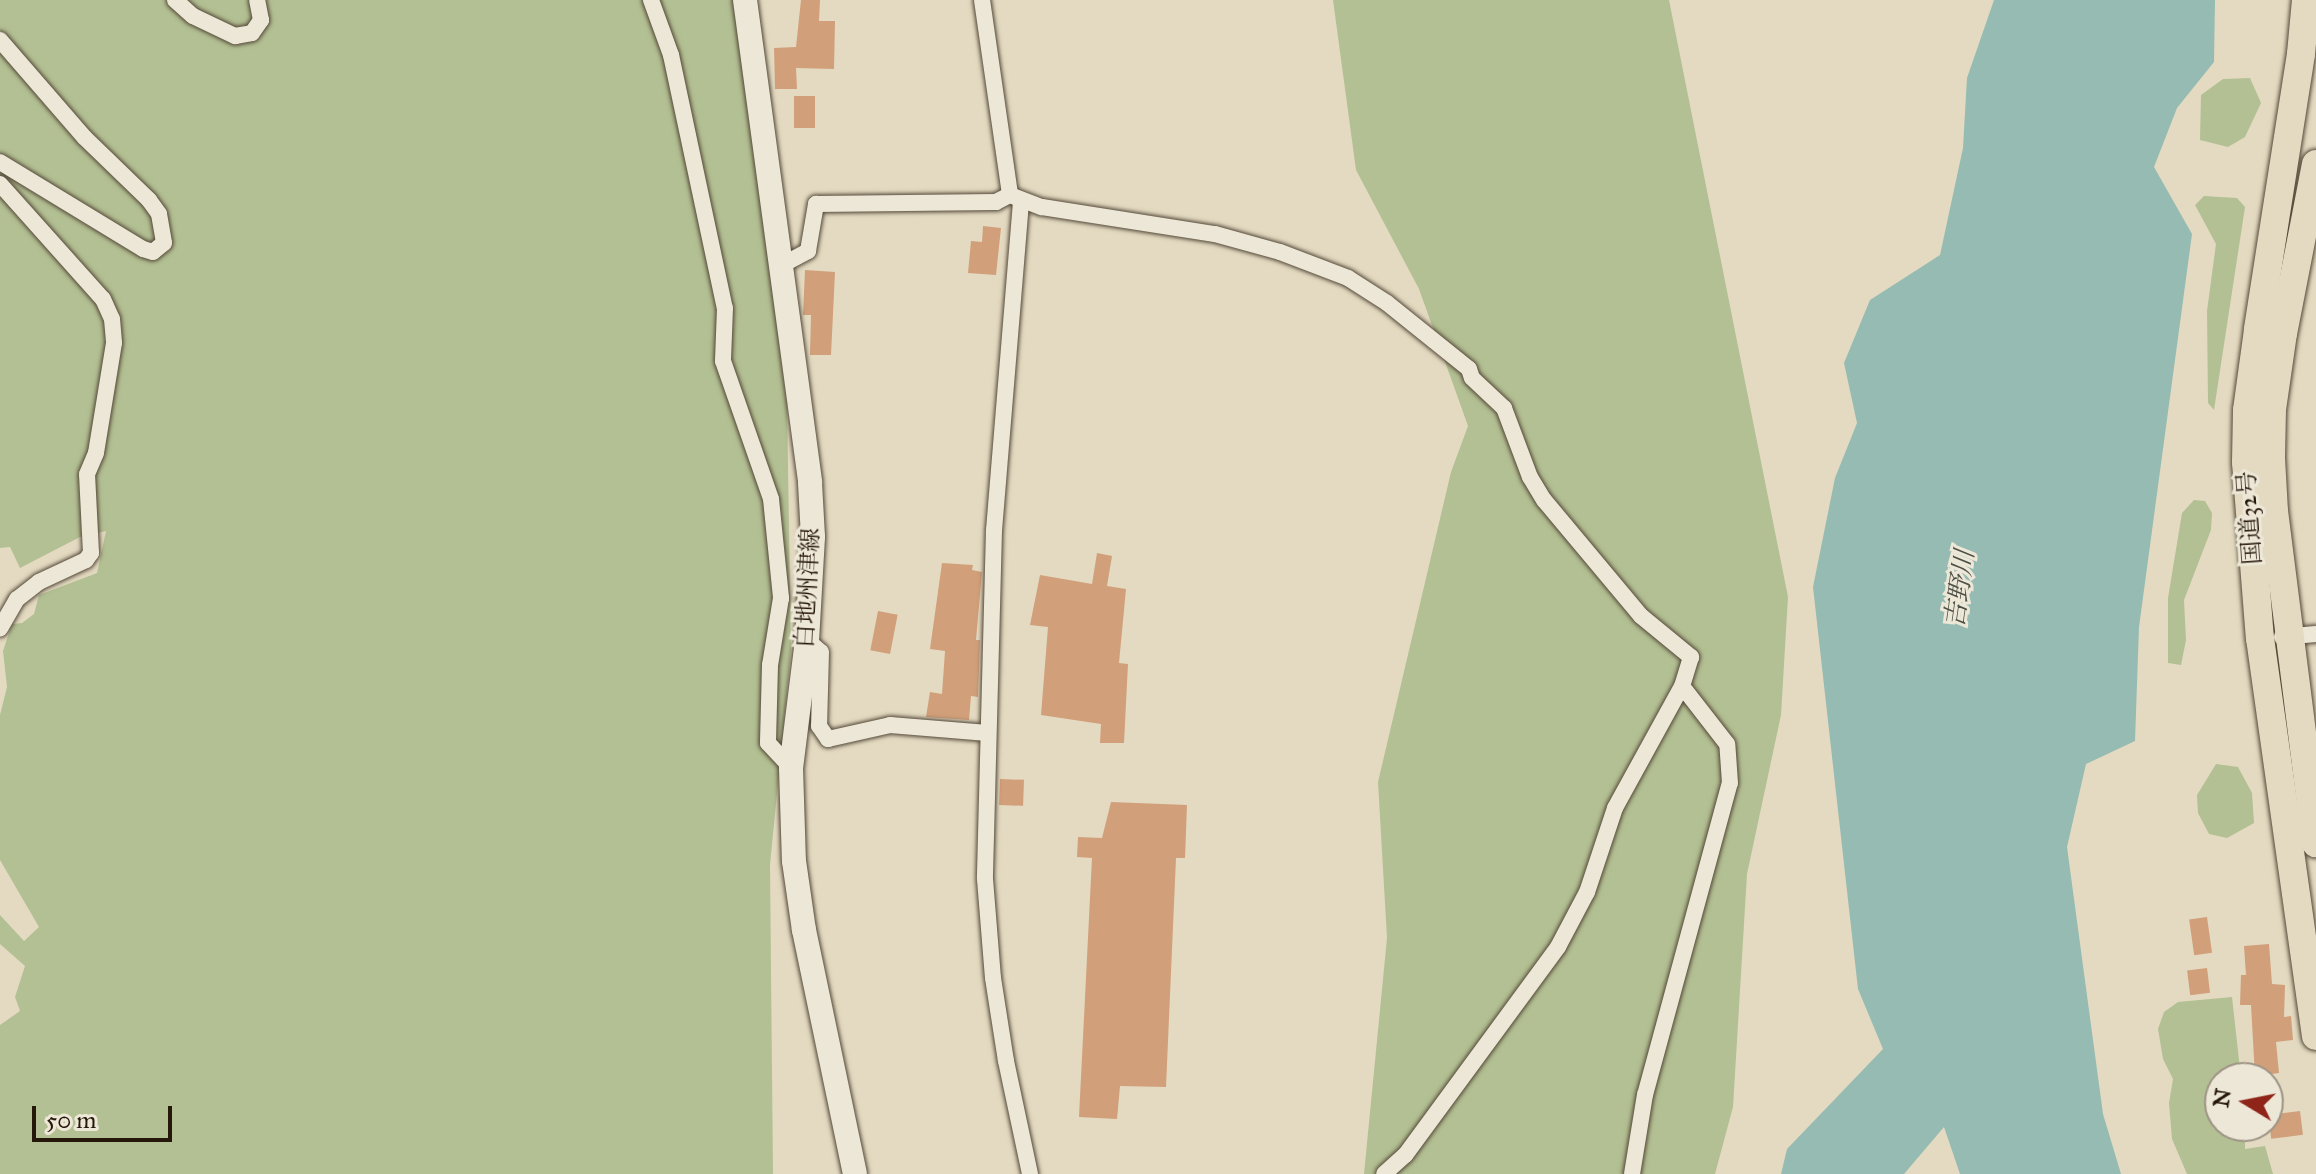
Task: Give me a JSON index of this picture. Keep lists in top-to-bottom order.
{
  "streets": {
    "highway": ["国道32号"],
    "main road": ["白地州津線"]
  },
  "water": ["吉野川"],
  "scale_bar": "50 m",
  "north": "left"
}
